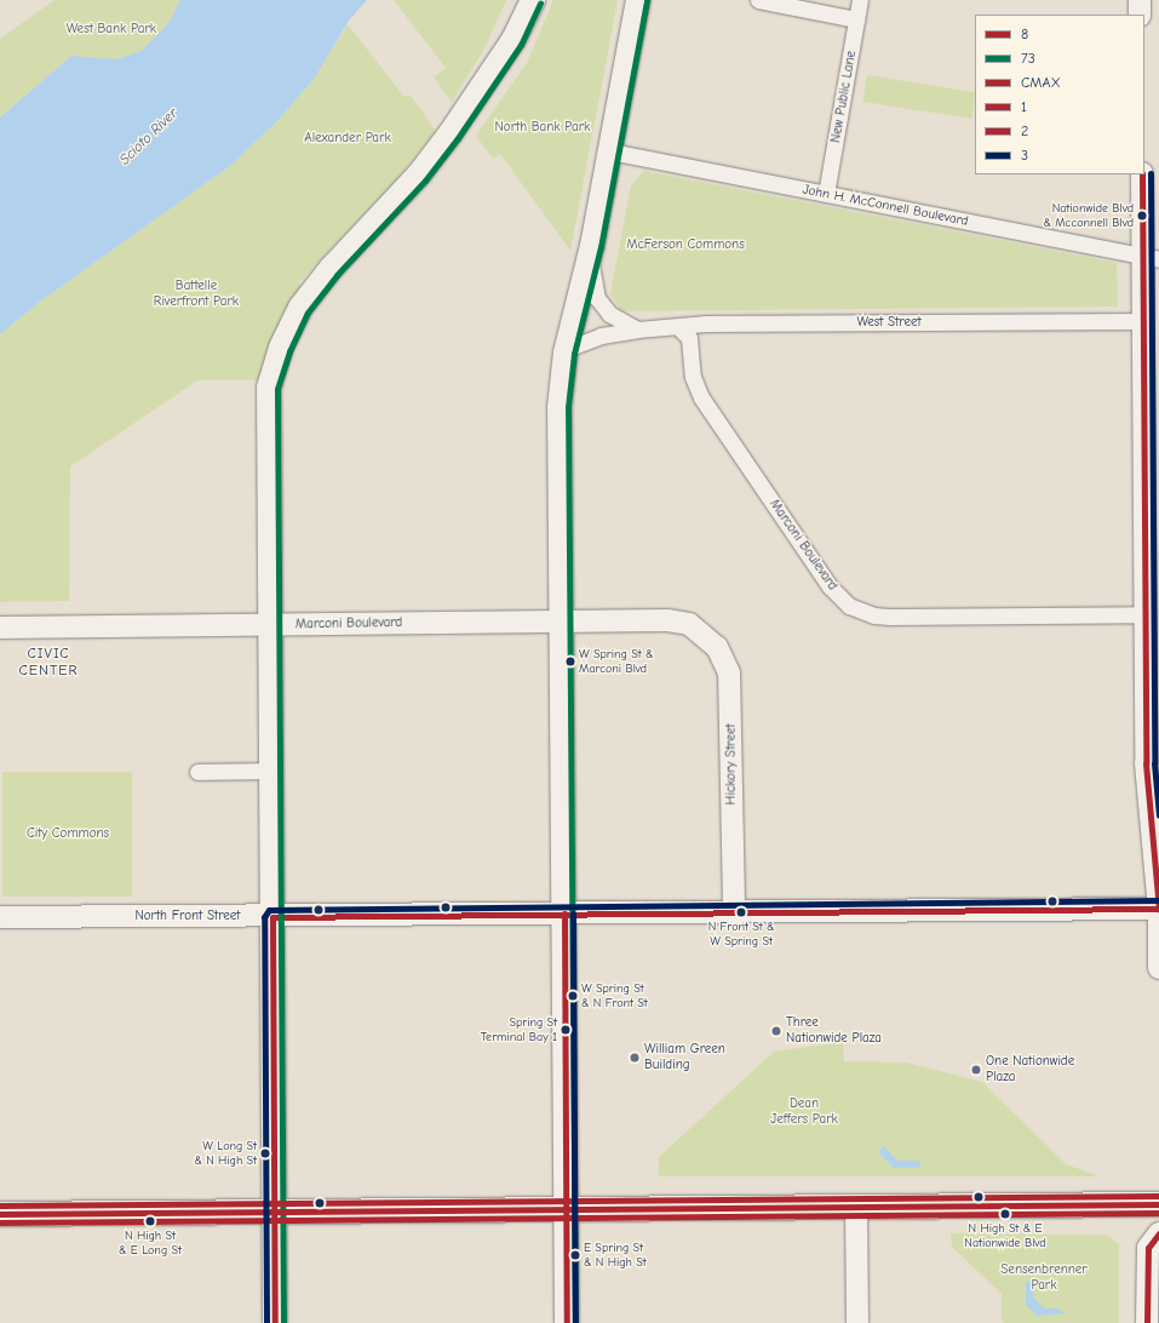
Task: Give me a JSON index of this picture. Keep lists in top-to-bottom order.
{
  "streets": {
    "street": [
      "New Public Lane",
      "John H. McConnell Boulevard",
      "West Street",
      "Marconi Boulevard",
      "Hickory Street",
      "North Front Street"
    ]
  },
  "crossings": [
    ["New Public Lane", "John H. McConnell Boulevard"],
    ["West Street", "Marconi Boulevard"],
    ["Marconi Boulevard", "Hickory Street"],
    ["Hickory Street", "North Front Street"]
  ],
  "districts": ["CIVIC CENTER"],
  "water": ["Scioto River"],
  "parks": [
    "West Bank Park",
    "North Bank Park",
    "Alexander Park",
    "McFerson Commons",
    "Battelle Riverfront Park",
    "City Commons",
    "Dean Jeffers Park",
    "Sensenbrenner Park"
  ],
  "places": [
    "Nationwide Blvd & Mcconnell Blvd",
    "W Spring St & Marconi Blvd",
    "N Front St & W Spring St",
    "W Spring St & N Front St",
    "Spring St Terminal Bay 1",
    "Three Nationwide Plaza",
    "William Green Building",
    "One Nationwide Plaza",
    "W Long St & N High St",
    "N High St & E Nationwide Blvd",
    "N High St & E Long St",
    "E Spring St & N High St"
  ],
  "lines": [
    "transit line 73",
    "transit line 3",
    "transit line 8",
    "transit line 2",
    "transit line CMAX",
    "transit line 1"
  ],
  "legend": [
    "8",
    "73",
    "CMAX",
    "1",
    "2",
    "3"
  ]
}
